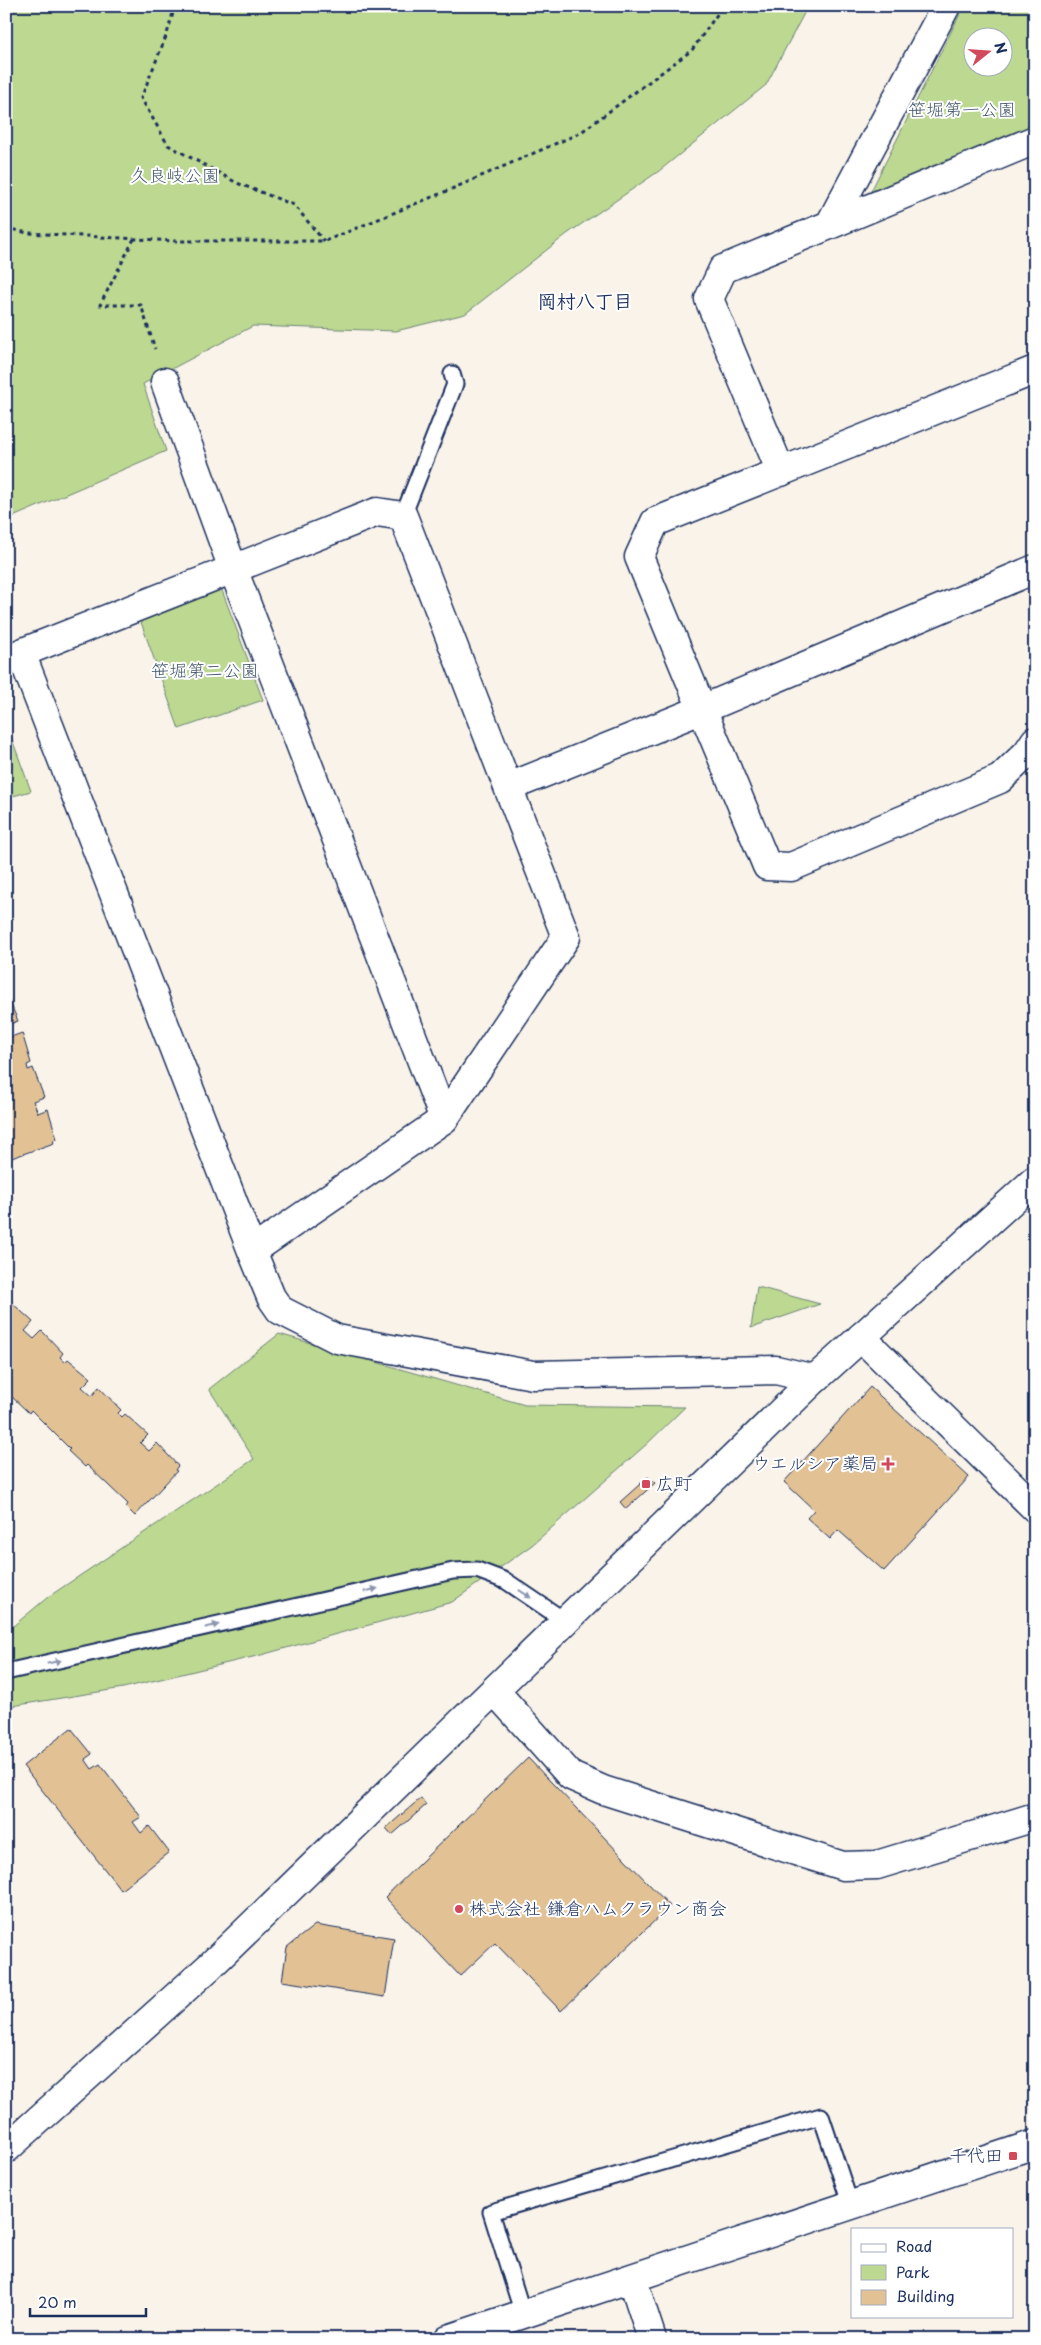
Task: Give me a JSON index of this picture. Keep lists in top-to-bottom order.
{
  "districts": ["岡村八丁目"],
  "parks": ["笹堀第一公園", "久良岐公園", "笹堀第二公園"],
  "places": {
    "health": ["ウエルシア薬局"],
    "transit": ["広町", "千代田"],
    "other": ["株式会社 鎌倉ハムクラウン商会"]
  },
  "legend": ["Road", "Park", "Building"],
  "scale_bar": "20 m",
  "north": "right"
}
